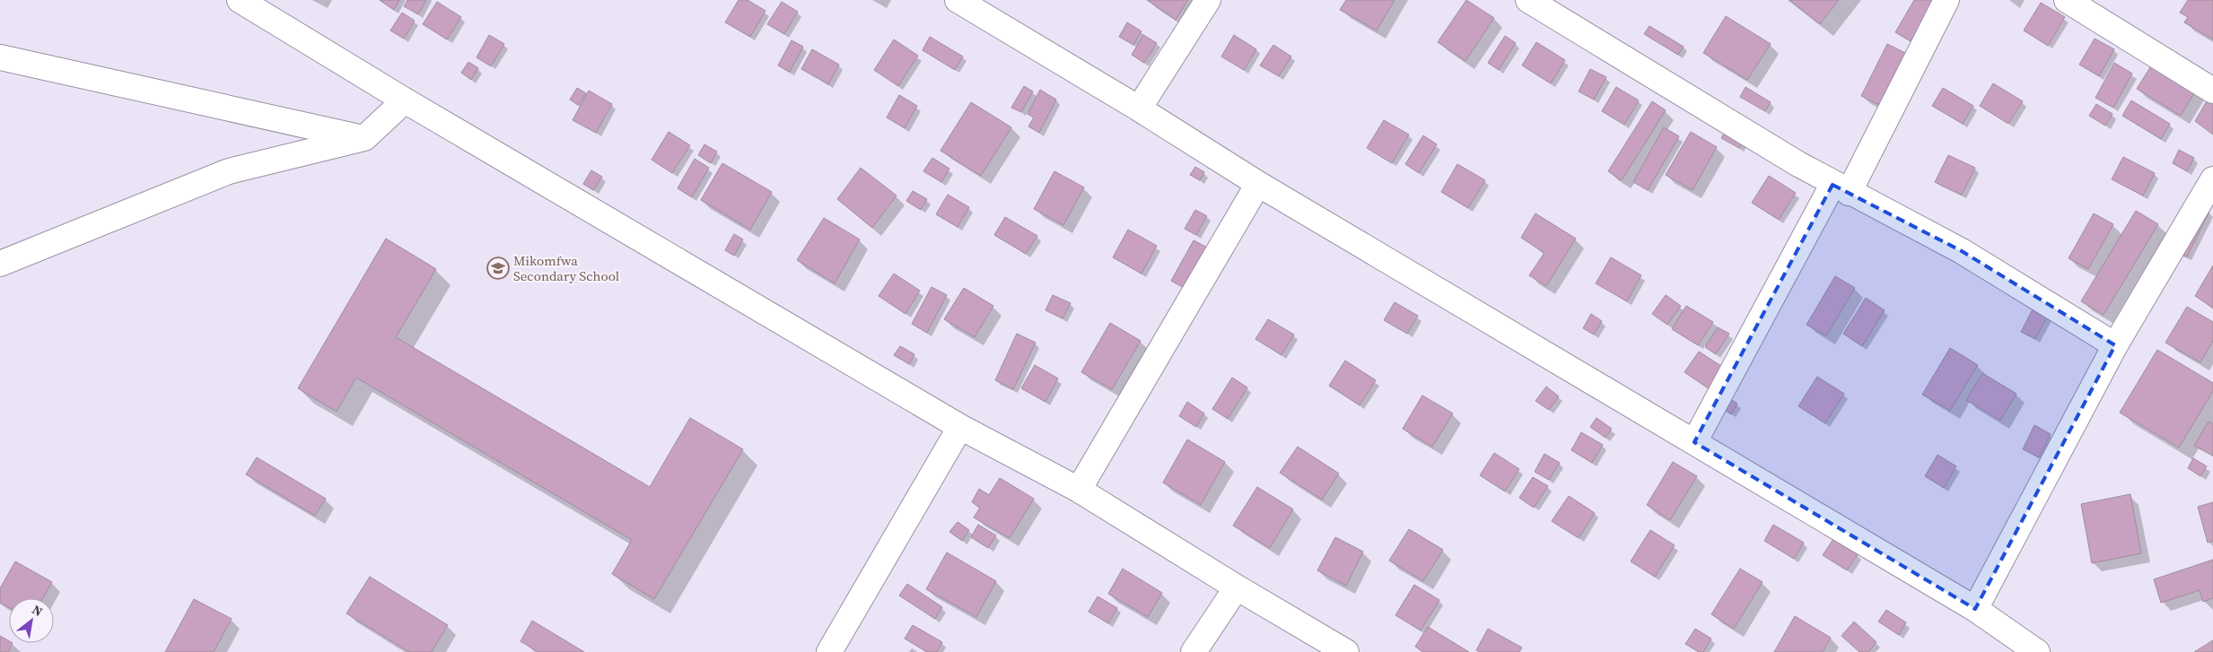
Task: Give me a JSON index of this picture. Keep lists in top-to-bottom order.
{
  "places": {
    "school or university": ["Mikomfwa Secondary School"]
  },
  "north": "top right"
}
